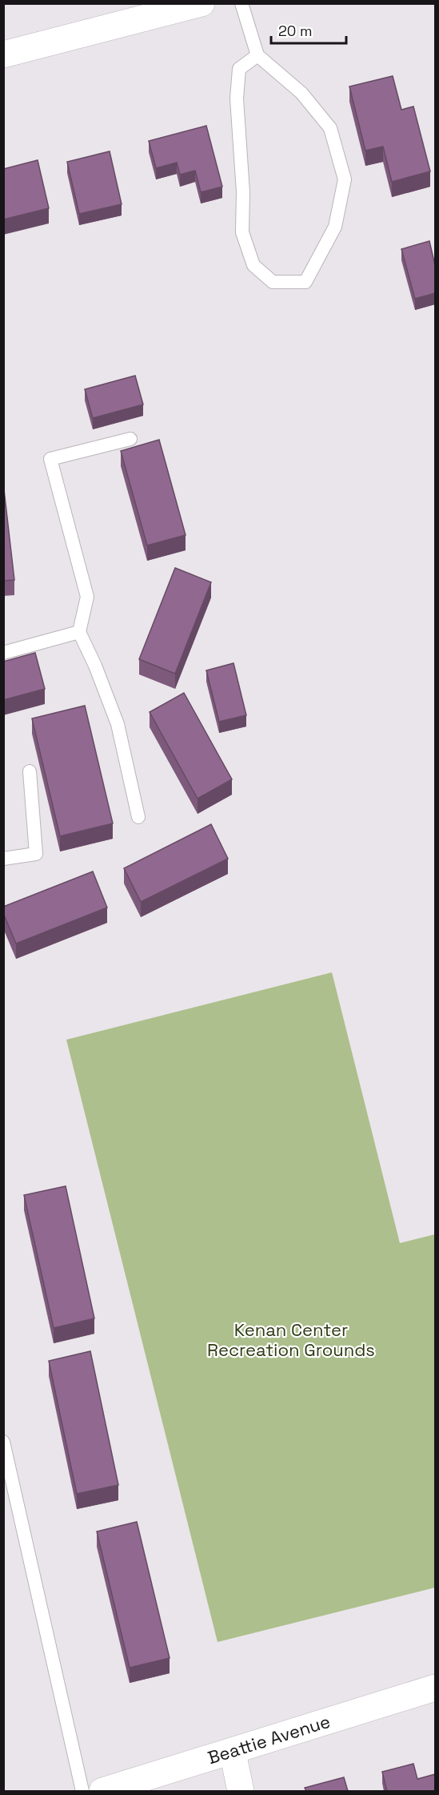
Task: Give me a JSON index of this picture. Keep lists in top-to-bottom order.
{
  "streets": {
    "street": ["Beattie Avenue"]
  },
  "parks": ["Kenan Center Recreation Grounds"],
  "scale_bar": "20 m"
}
